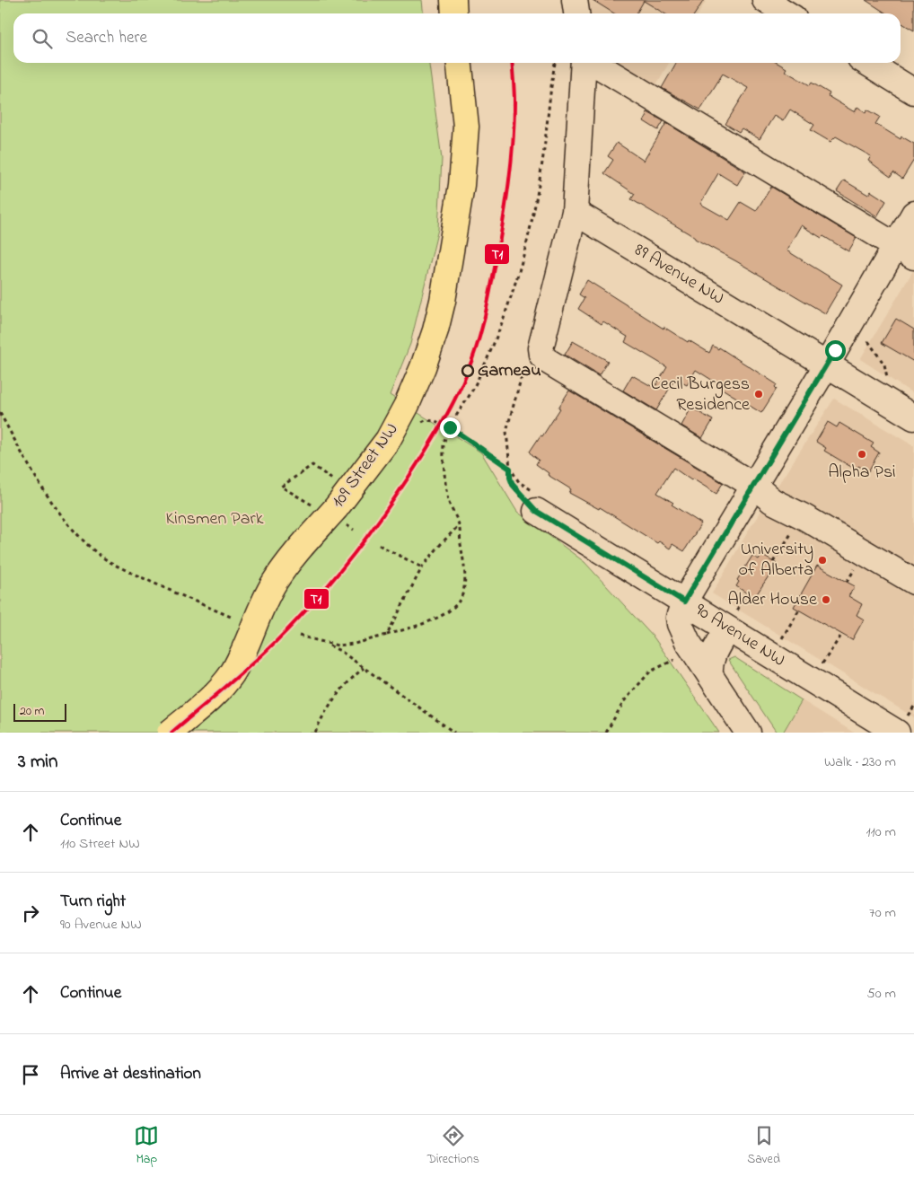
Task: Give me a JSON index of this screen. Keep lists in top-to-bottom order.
{
  "streets": {
    "main road": ["109 Street NW"],
    "street": ["89 Avenue NW", "90 Avenue NW"]
  },
  "parks": ["Kinsmen Park"],
  "places": [
    "Garneau",
    "Cecil Burgess Residence",
    "Alpha Psi",
    "University of Alberta",
    "Alder House"
  ],
  "lines": ["transit line T1"],
  "scale_bar": "20 m",
  "page": {
    "search": "Search here",
    "scale": "20 m",
    "heading": ["3 min", "Walk · 230 m"],
    "list": [
      ["Continue", "110 Street NW", "110 m"],
      ["Turn right", "90 Avenue NW", "70 m"],
      ["Continue", "50 m"],
      "Arrive at destination"
    ],
    "nav": ["Map", "Directions", "Saved"]
  }
}
